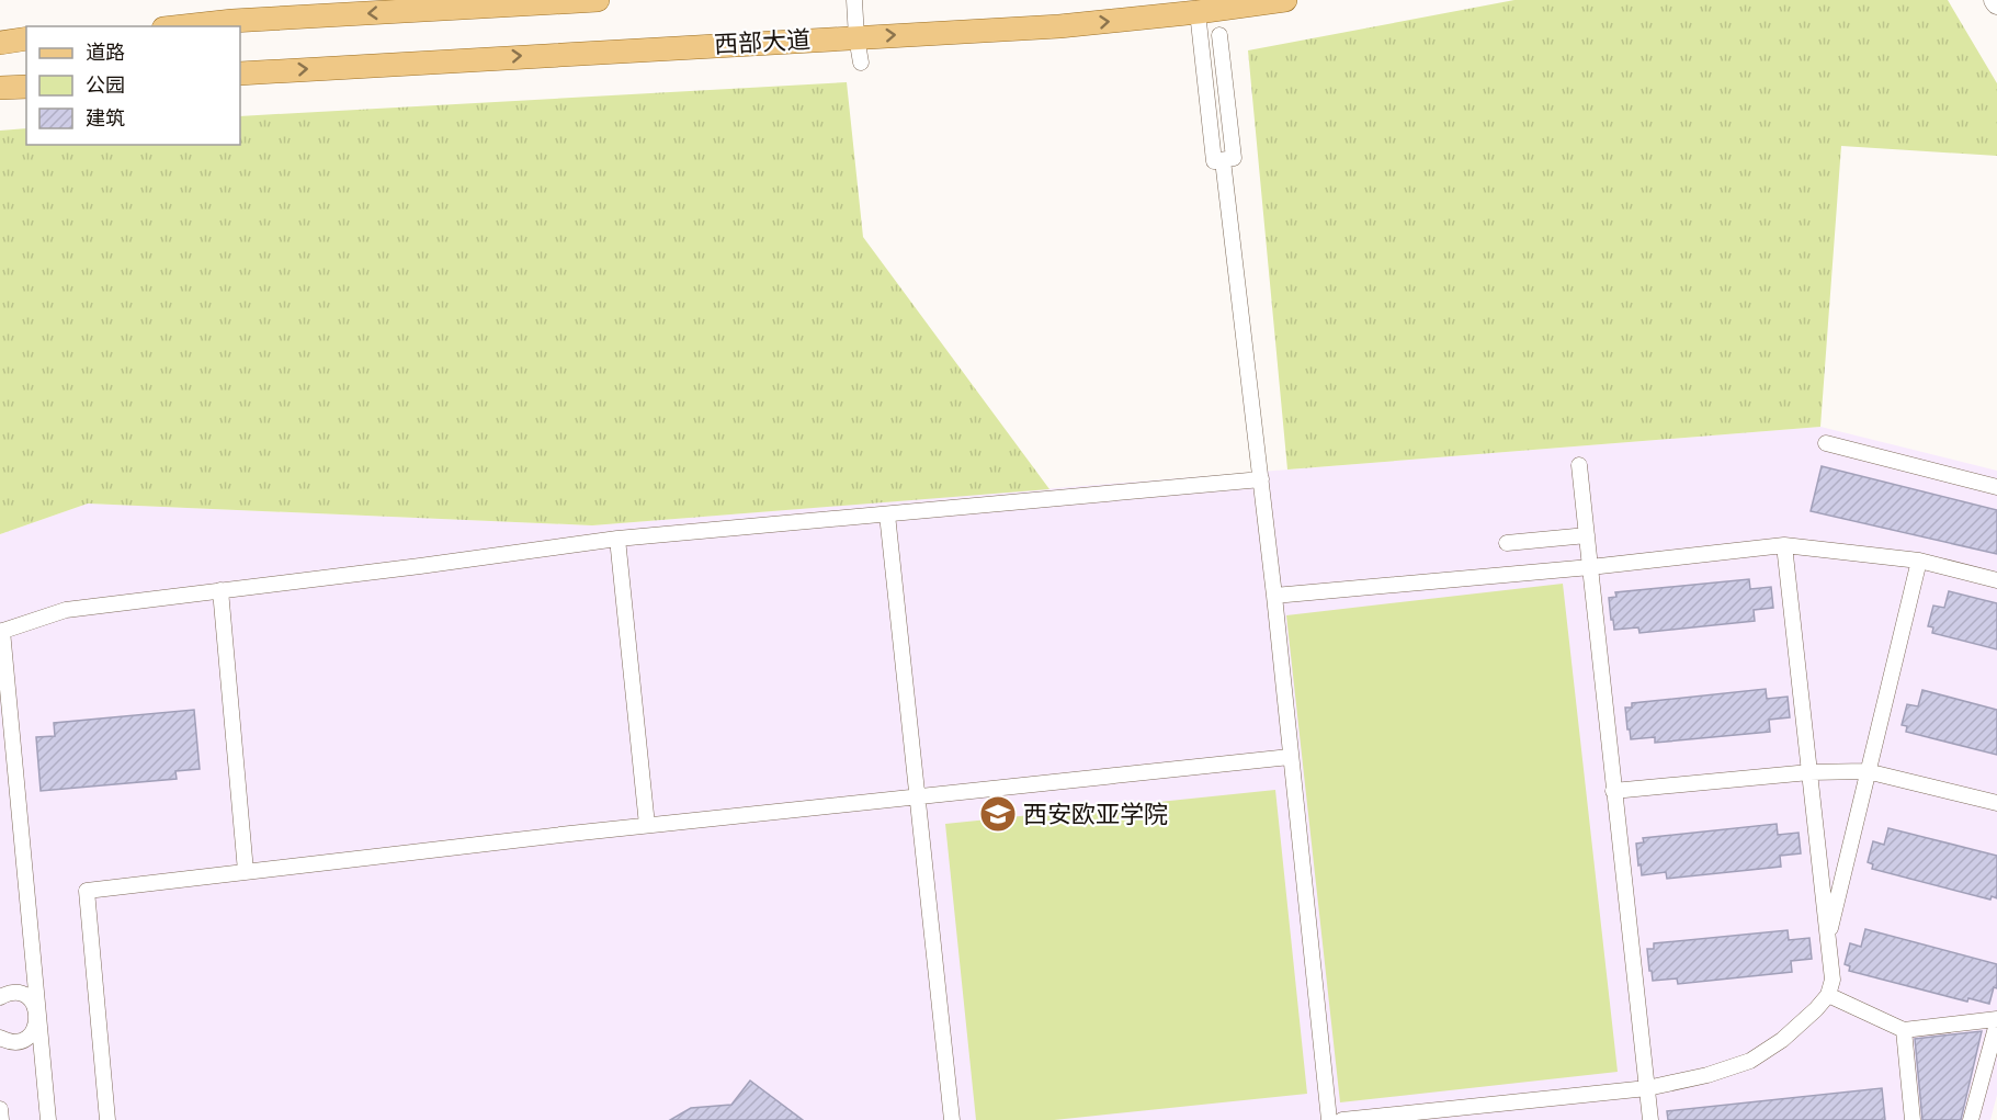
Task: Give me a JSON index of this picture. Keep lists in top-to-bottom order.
{
  "streets": {
    "main road": ["西部大道"]
  },
  "places": {
    "school or university": ["西安欧亚学院"]
  },
  "legend": ["道路", "公园", "建筑"]
}
